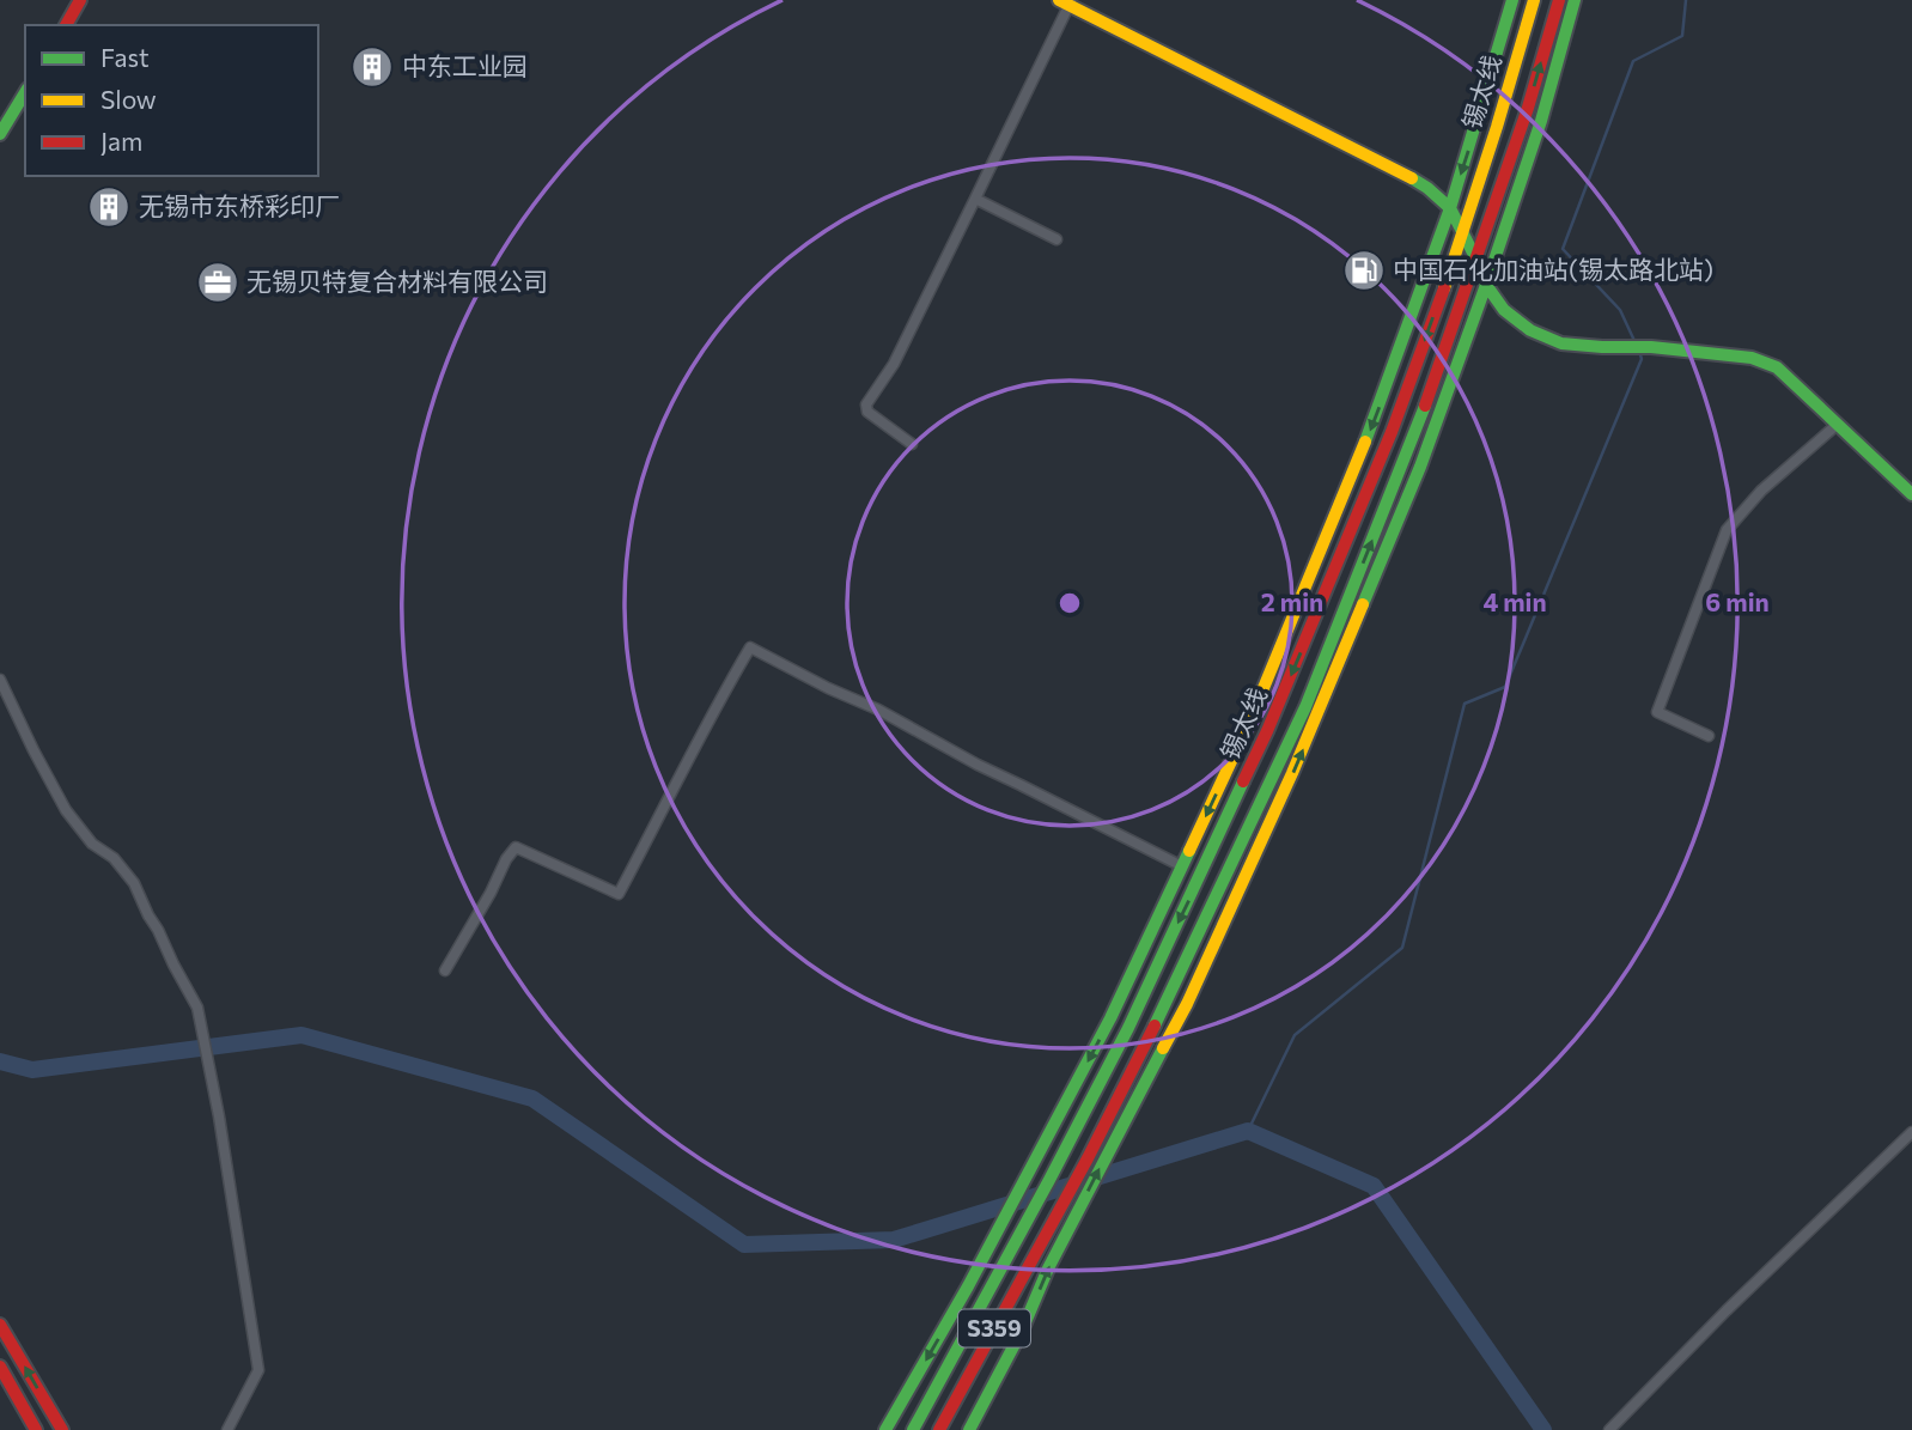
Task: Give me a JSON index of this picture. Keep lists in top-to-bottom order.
{
  "streets": {
    "main road": ["锡太线", "S359"]
  },
  "places": {
    "building": ["中东工业园", "无锡市东桥彩印厂"],
    "fuel station": ["中国石化加油站(锡太路北站)"],
    "office": ["无锡贝特复合材料有限公司"]
  },
  "legend": ["Fast", "Slow", "Jam"],
  "rings": ["2 min", "4 min", "6 min"]
}
